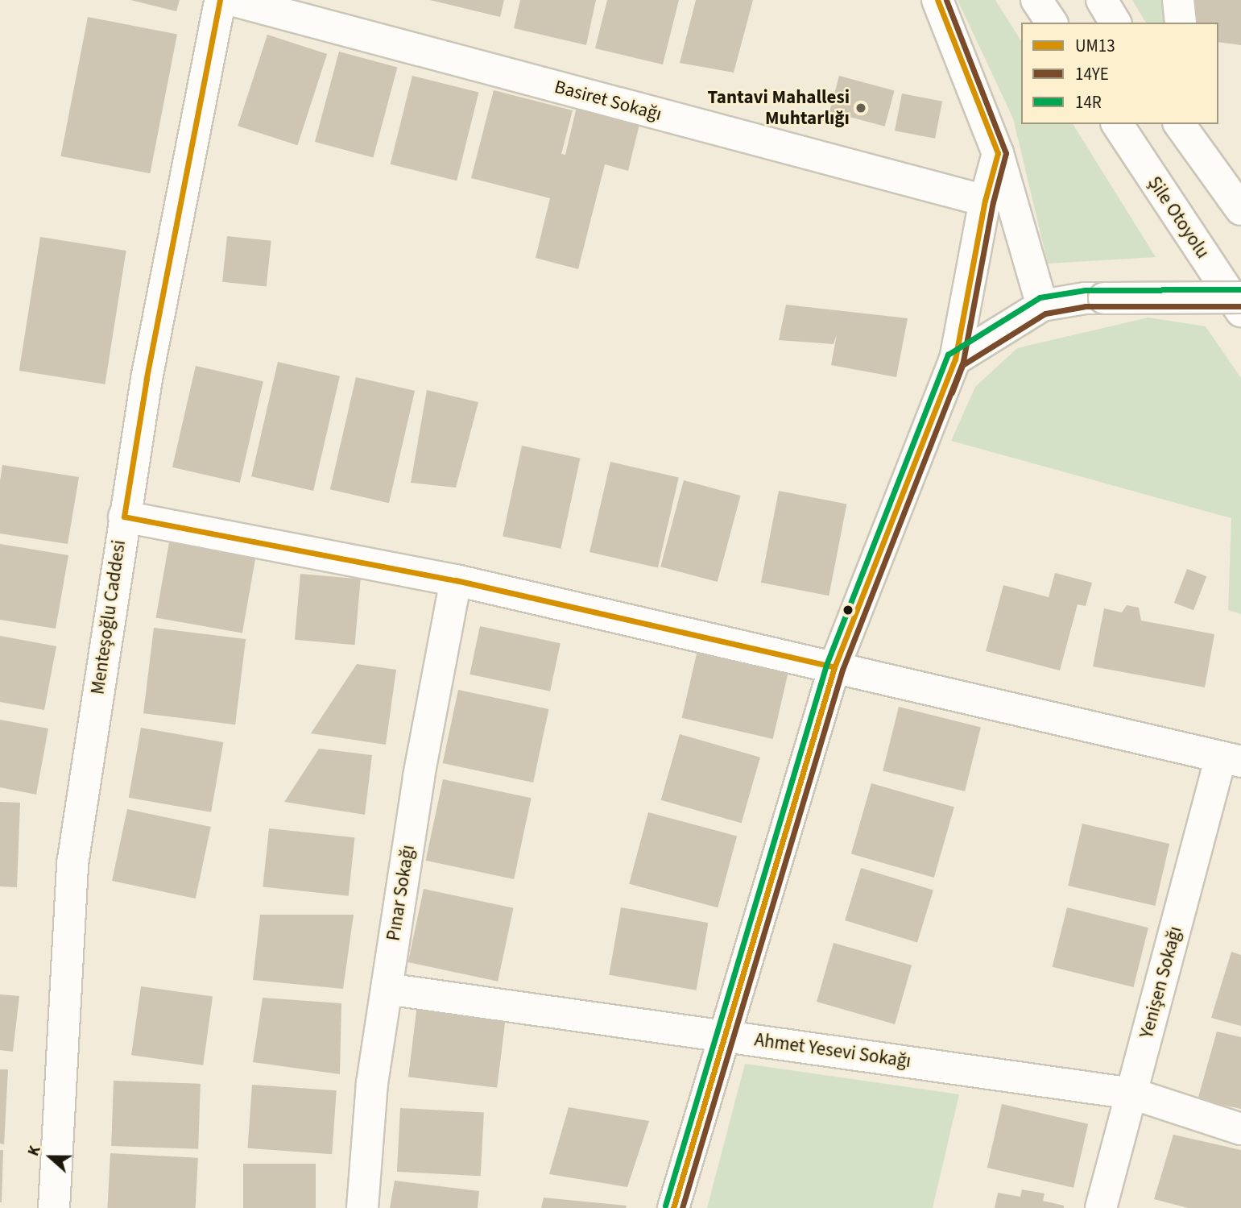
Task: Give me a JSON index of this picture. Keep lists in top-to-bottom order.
{
  "streets": {
    "main road": [
      "Basiret Sokağı",
      "Şile Otoyolu",
      "Menteşoğlu Caddesi",
      "Pınar Sokağı",
      "Yenişen Sokağı",
      "Ahmet Yesevi Sokağı"
    ]
  },
  "crossings": [
    ["Pınar Sokağı", "Ahmet Yesevi Sokağı"],
    ["Yenişen Sokağı", "Ahmet Yesevi Sokağı"]
  ],
  "places": ["Tantavi Mahallesi Muhtarlığı"],
  "lines": ["transit line UM13", "transit line 14YE", "transit line 14R"],
  "legend": ["UM13", "14YE", "14R"],
  "north": "left"
}
